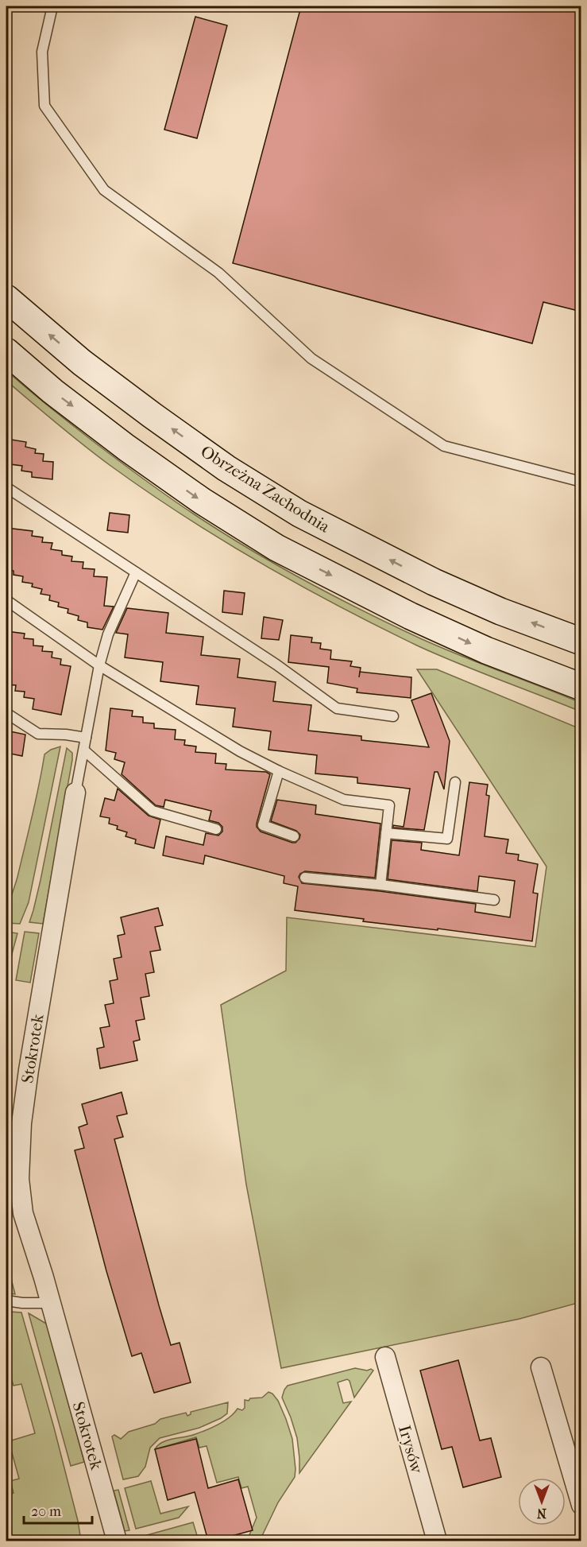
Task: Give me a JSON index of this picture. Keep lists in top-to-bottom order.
{
  "streets": {
    "street": ["Obrzeżna Zachodnia", "Stokrotek", "Irysów"]
  },
  "scale_bar": "20 m",
  "north": "bottom"
}
